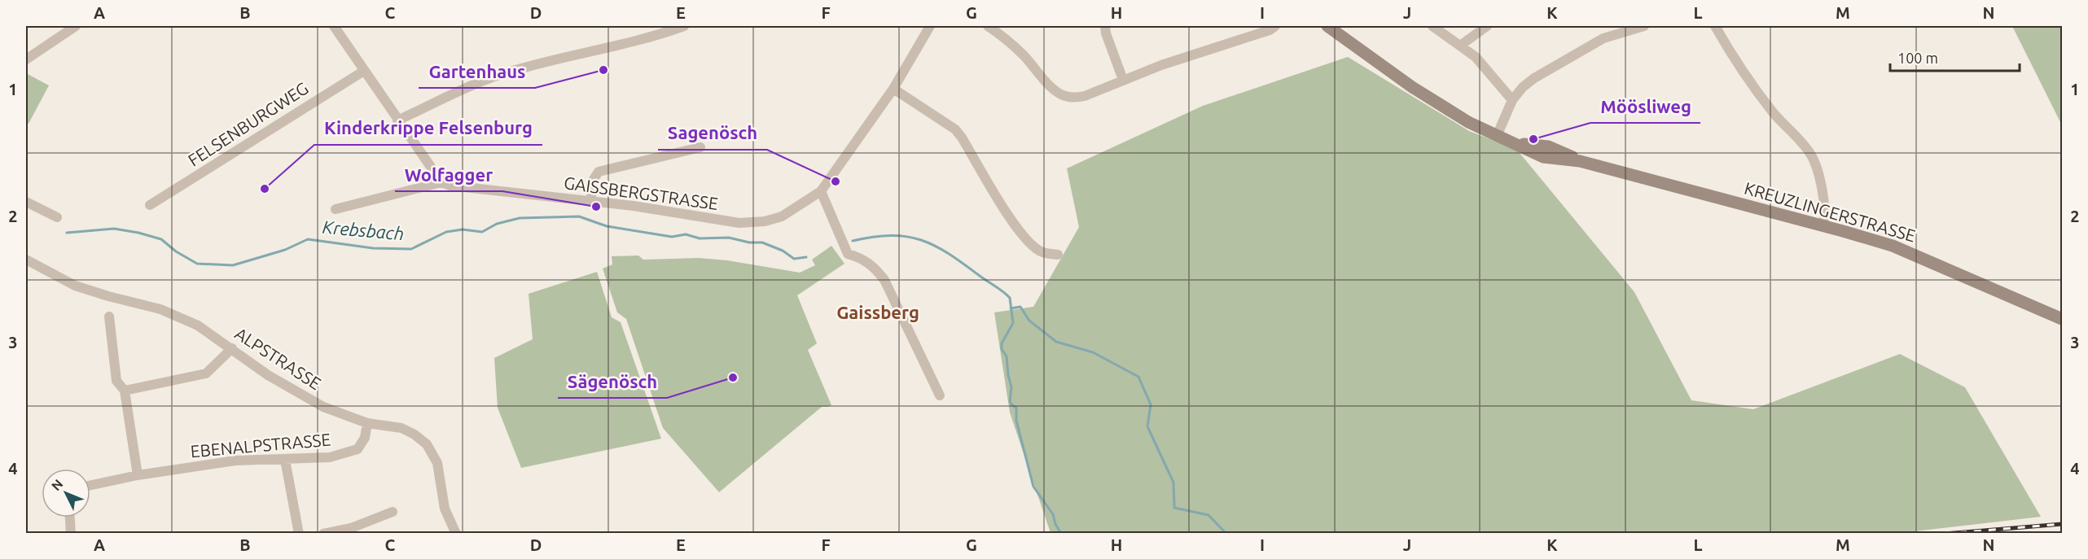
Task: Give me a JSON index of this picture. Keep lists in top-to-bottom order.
{
  "streets": {
    "street": [
      "FELSENBURGWEG",
      "GAISSBERGSTRASSE",
      "KREUZLINGERSTRASSE",
      "ALPSTRASSE",
      "EBENALPSTRASSE"
    ]
  },
  "crossings": [
    ["ALPSTRASSE", "EBENALPSTRASSE"]
  ],
  "districts": ["Gaissberg"],
  "water": ["Krebsbach"],
  "places": [
    "Gartenhaus",
    "Möösliweg",
    "Sagenösch",
    "Kinderkrippe Felsenburg",
    "Wolfagger",
    "Sägenösch"
  ],
  "scale_bar": "100 m",
  "north": "top left",
  "grid": {
    "columns": [
      "A",
      "B",
      "C",
      "D",
      "E",
      "F",
      "G",
      "H",
      "I",
      "J",
      "K",
      "L",
      "M",
      "N"
    ],
    "rows": [
      "1",
      "2",
      "3",
      "4"
    ]
  }
}
